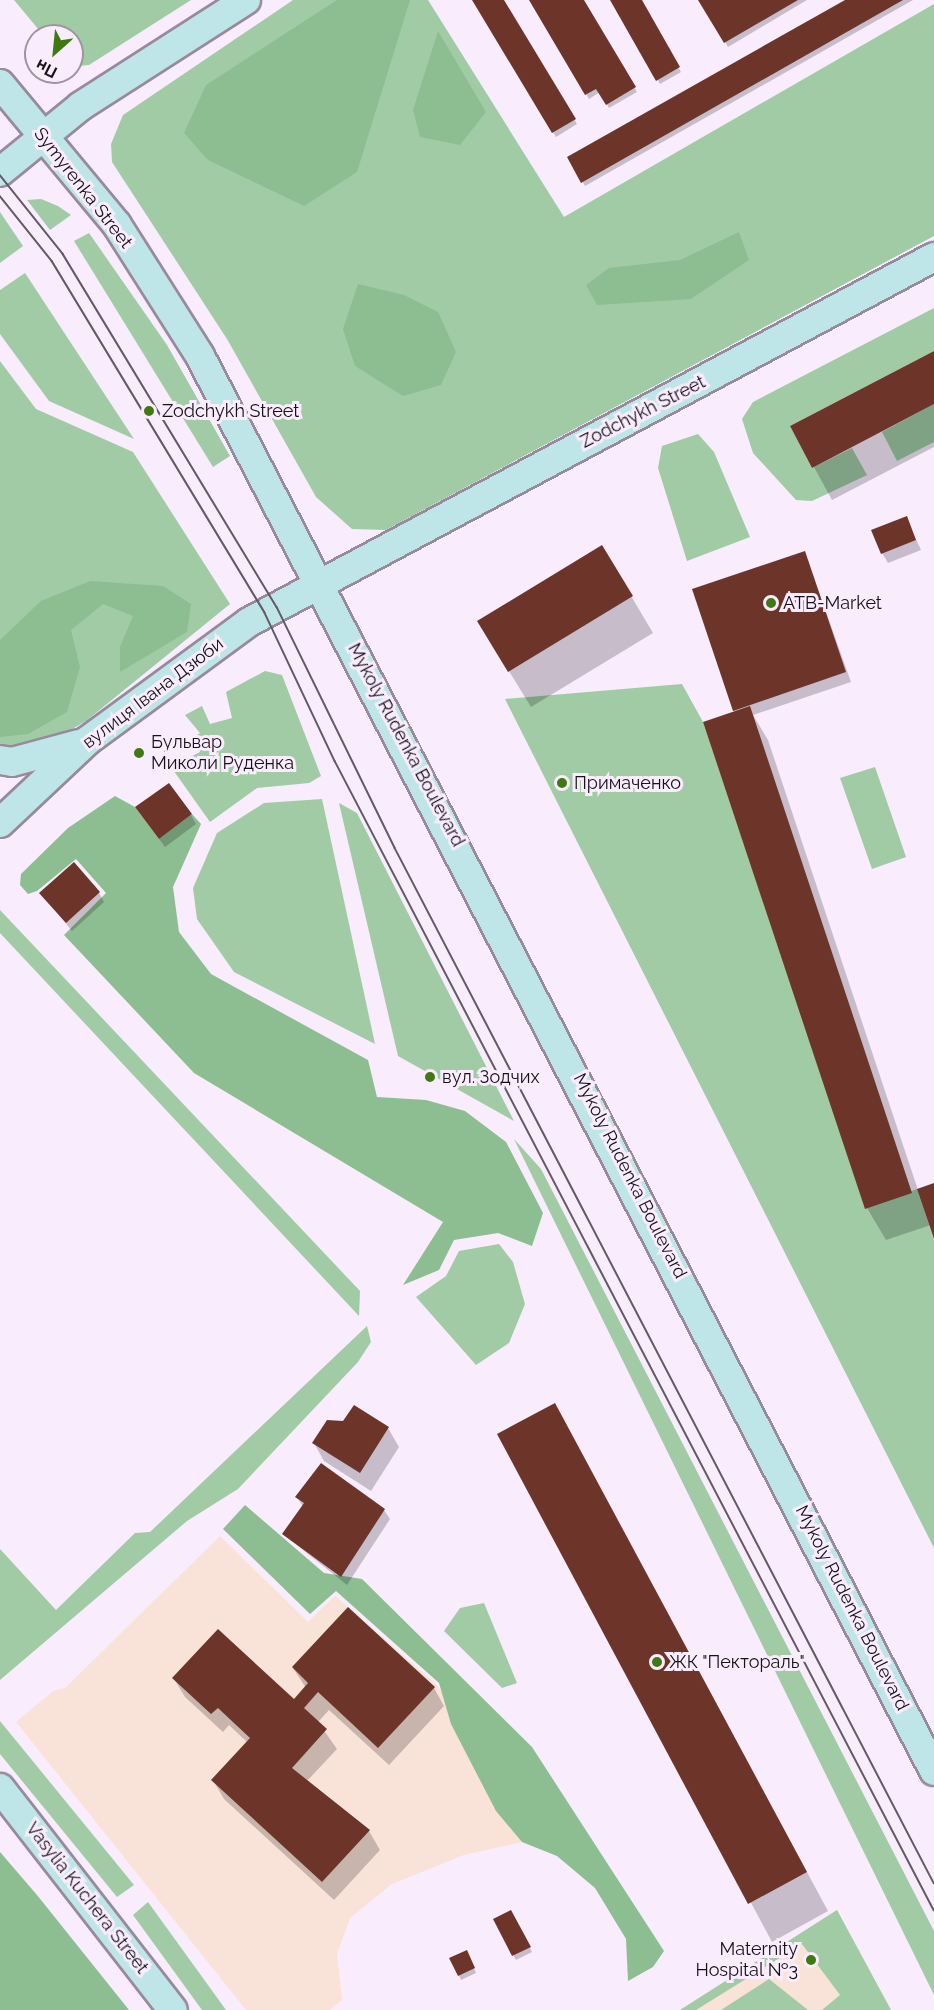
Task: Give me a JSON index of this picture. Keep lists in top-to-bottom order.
{
  "streets": {
    "street": [
      "Symyrenka Street",
      "Zodchykh Street",
      "вулиця Івана Дзюби",
      "Mykoly Rudenka Boulevard",
      "Vasylia Kuchera Street"
    ]
  },
  "crossings": [
    ["Symyrenka Street", "Zodchykh Street"],
    ["Symyrenka Street", "вулиця Івана Дзюби"],
    ["Symyrenka Street", "Mykoly Rudenka Boulevard"],
    ["Zodchykh Street", "вулиця Івана Дзюби"],
    ["Zodchykh Street", "Mykoly Rudenka Boulevard"],
    ["вулиця Івана Дзюби", "Mykoly Rudenka Boulevard"]
  ],
  "places": [
    "Zodchykh Street",
    "ATB-Market",
    "Бульвар Миколи Руденка",
    "Примаченко",
    "вул. Зодчих",
    "ЖК \"Пектораль\"",
    "Maternity Hospital №3"
  ],
  "north": "bottom left"
}
